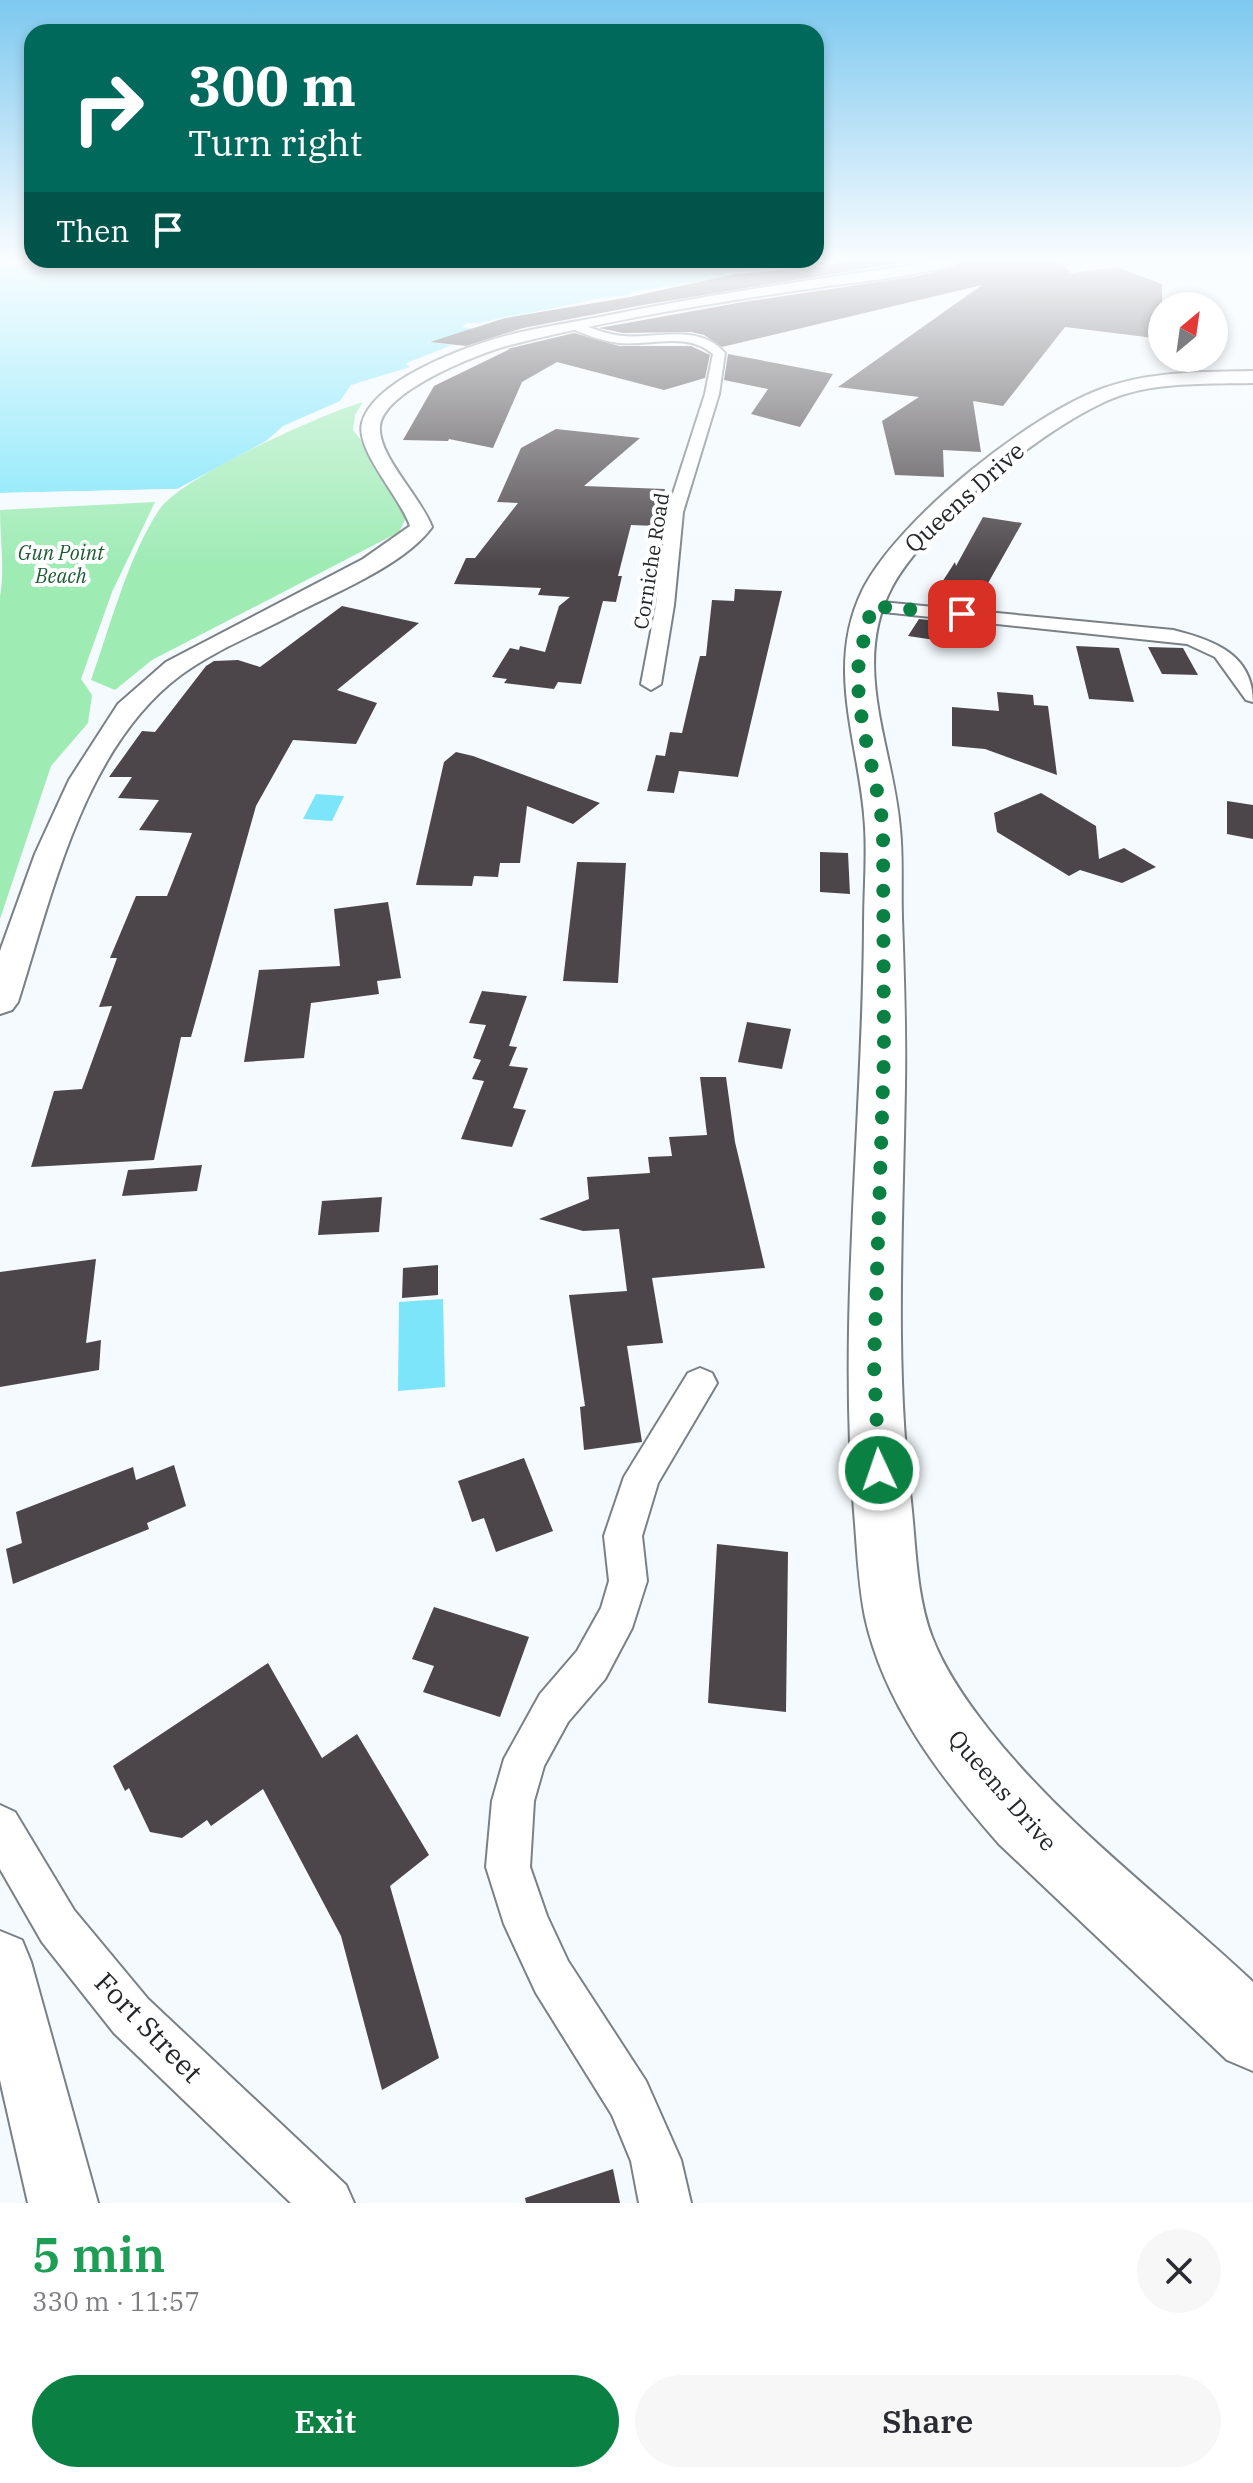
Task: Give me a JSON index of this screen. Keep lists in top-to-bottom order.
{
  "streets": {
    "main road": ["Queens Drive"],
    "street": ["Corniche Road", "Fort Street"]
  },
  "parks": ["Gun Point Beach"],
  "north": "top right",
  "page": {
    "turn": ["300 m", "Turn right"],
    "then": "Then",
    "heading": ["5 min", "330 m · 11:57"],
    "buttons": ["Exit", "Share"]
  }
}
